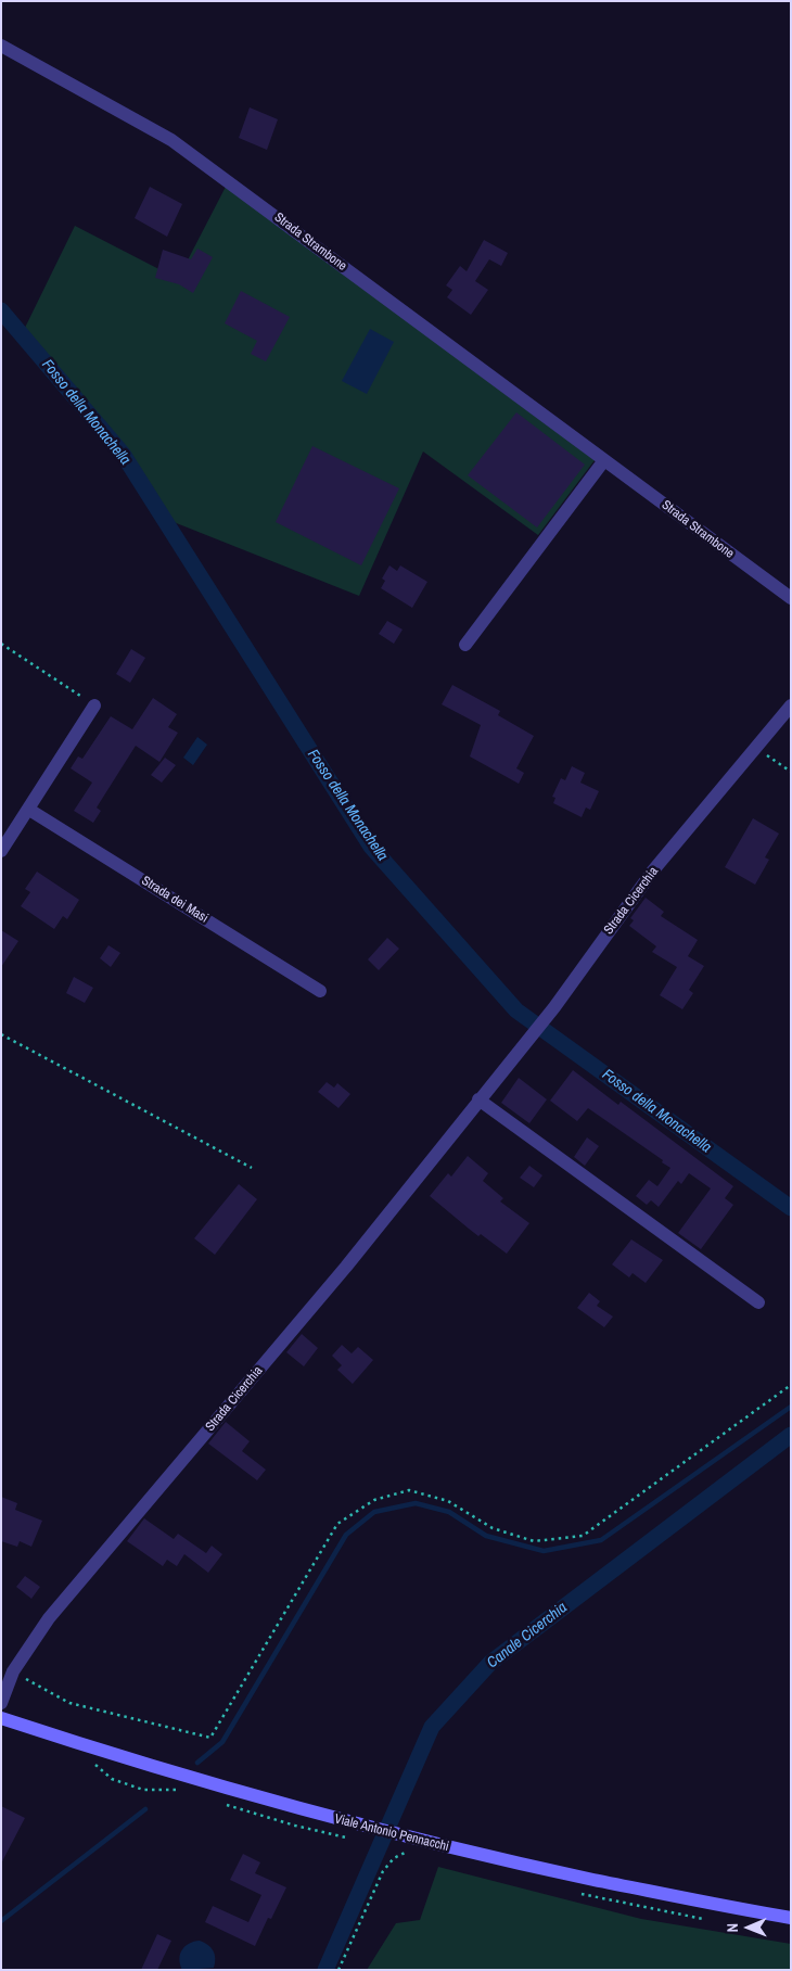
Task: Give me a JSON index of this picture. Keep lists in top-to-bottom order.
{
  "streets": {
    "main road": ["Viale Antonio Pennacchi"],
    "street": ["Strada Strambone", "Strada dei Masi", "Strada Cicerchia"]
  },
  "water": ["Fosso della Monachella", "Canale Cicerchia"],
  "north": "left"
}
